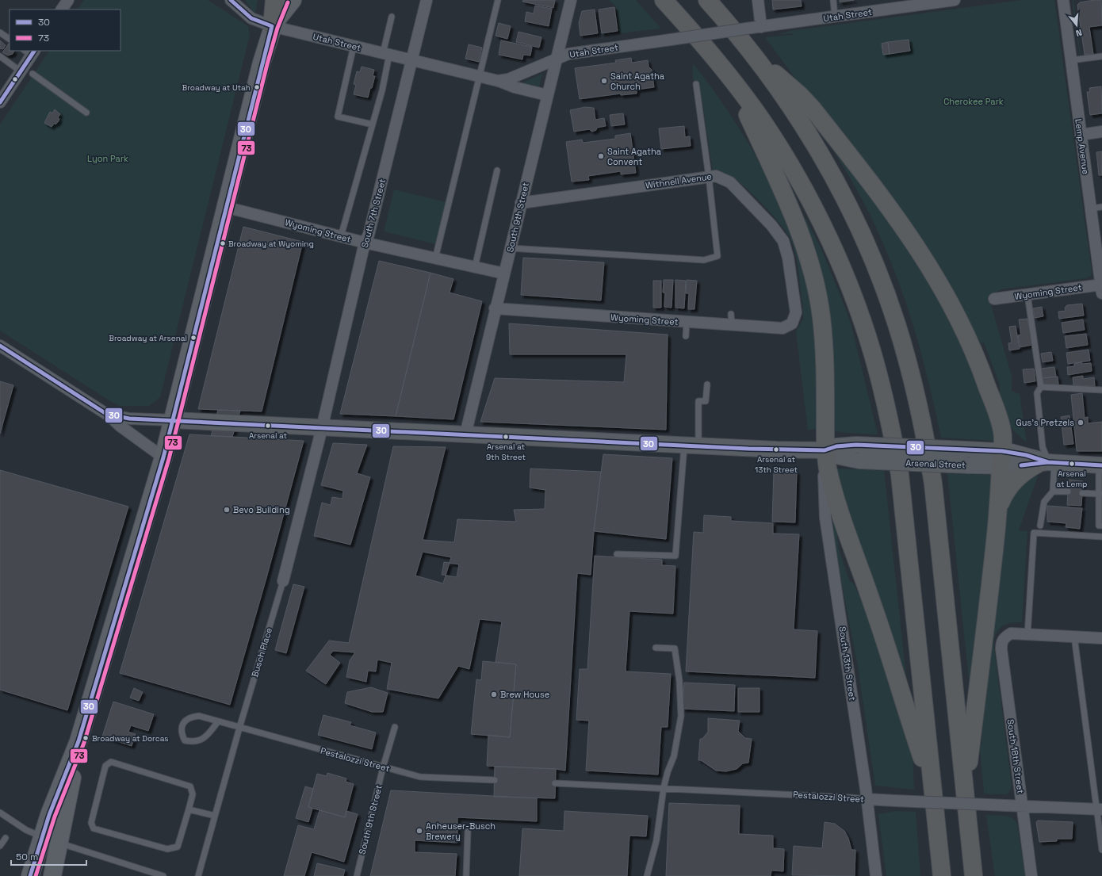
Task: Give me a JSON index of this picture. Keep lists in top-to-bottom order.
{
  "streets": {
    "main road": ["Arsenal Street"],
    "street": [
      "Utah Street",
      "Lemp Avenue",
      "Withnell Avenue",
      "South 7th Street",
      "South 9th Street",
      "Wyoming Street",
      "Busch Place",
      "South 13th Street",
      "South 18th Street",
      "Pestalozzi Street"
    ]
  },
  "crossings": [
    ["Utah Street", "South 7th Street"],
    ["Utah Street", "South 9th Street"],
    ["Lemp Avenue", "Wyoming Street"],
    ["Withnell Avenue", "South 9th Street"],
    ["Withnell Avenue", "Wyoming Street"],
    ["South 7th Street", "Wyoming Street"],
    ["South 7th Street", "Arsenal Street"],
    ["South 7th Street", "Busch Place"],
    ["South 9th Street", "Wyoming Street"],
    ["South 9th Street", "Arsenal Street"],
    ["South 9th Street", "Pestalozzi Street"],
    ["Arsenal Street", "Busch Place"],
    ["Arsenal Street", "South 13th Street"],
    ["Busch Place", "Pestalozzi Street"],
    ["South 13th Street", "Pestalozzi Street"],
    ["South 18th Street", "Pestalozzi Street"]
  ],
  "parks": ["Cherokee Park", "Lyon Park"],
  "places": [
    "Saint Agatha Church",
    "Broadway at Utah",
    "Saint Agatha Convent",
    "Broadway at Wyoming",
    "Broadway at Arsenal",
    "Gus's Pretzels",
    "Arsenal at",
    "Arsenal at 9th Street",
    "Arsenal at 13th Street",
    "Arsenal at Lemp",
    "Bevo Building",
    "Brew House",
    "Broadway at Dorcas",
    "Anheuser-Busch Brewery"
  ],
  "lines": ["transit line 30", "transit line 73"],
  "legend": ["30", "73"],
  "scale_bar": "50 m",
  "north": "bottom"
}
